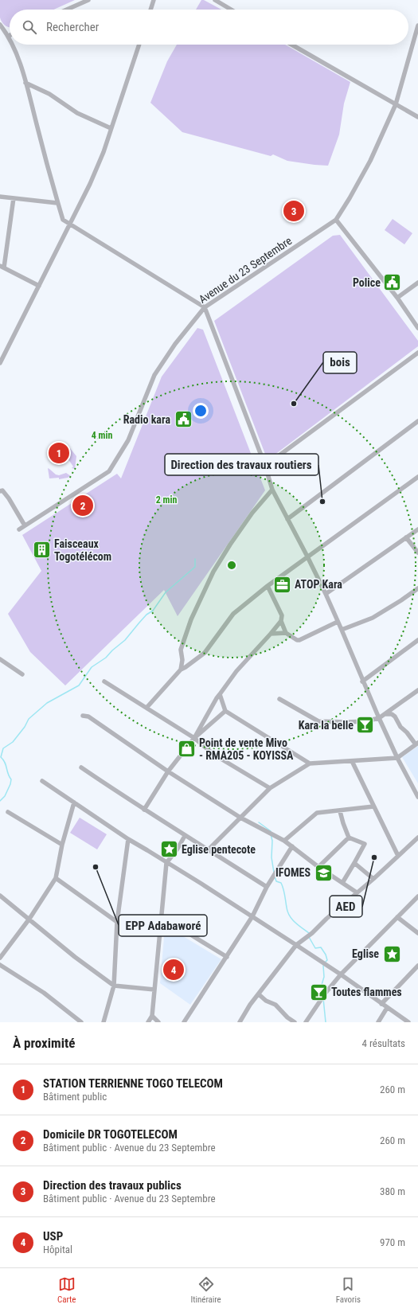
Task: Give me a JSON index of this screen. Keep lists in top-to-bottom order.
{
  "streets": {
    "street": ["Avenue du 23 Septembre"]
  },
  "places": {
    "public building": ["Police", "Radio kara"],
    "other": [
      "bois",
      "Direction des travaux routiers",
      "AED",
      "EPP Adabaworé"
    ],
    "building": ["Faisceaux Togotélécom"],
    "office": ["ATOP Kara"],
    "bar": ["Kara la belle", "Toutes flammes"],
    "shop": ["Point de vente Mivo - RMA205 - KOYISSA"],
    "place": ["Eglise pentecote", "Eglise"],
    "school or university": ["IFOMES"]
  },
  "page": {
    "search": "Rechercher",
    "pins": [
      "3",
      "1",
      "2",
      "4"
    ],
    "heading": ["À proximité", "4 résultats"],
    "list": [
      {
        "mark": "1",
        "name": "STATION TERRIENNE TOGO TELECOM",
        "note": "Bâtiment public",
        "value": "260 m"
      },
      {
        "mark": "2",
        "name": "Domicile DR TOGOTELECOM",
        "note": "Bâtiment public · Avenue du 23 Septembre",
        "value": "260 m"
      },
      {
        "mark": "3",
        "name": "Direction des travaux publics",
        "note": "Bâtiment public · Avenue du 23 Septembre",
        "value": "380 m"
      },
      {
        "mark": "4",
        "name": "USP",
        "note": "Hôpital",
        "value": "970 m"
      }
    ],
    "nav": ["Carte", "Itinéraire", "Favoris"]
  },
  "rings": ["4 min", "2 min"]
}
